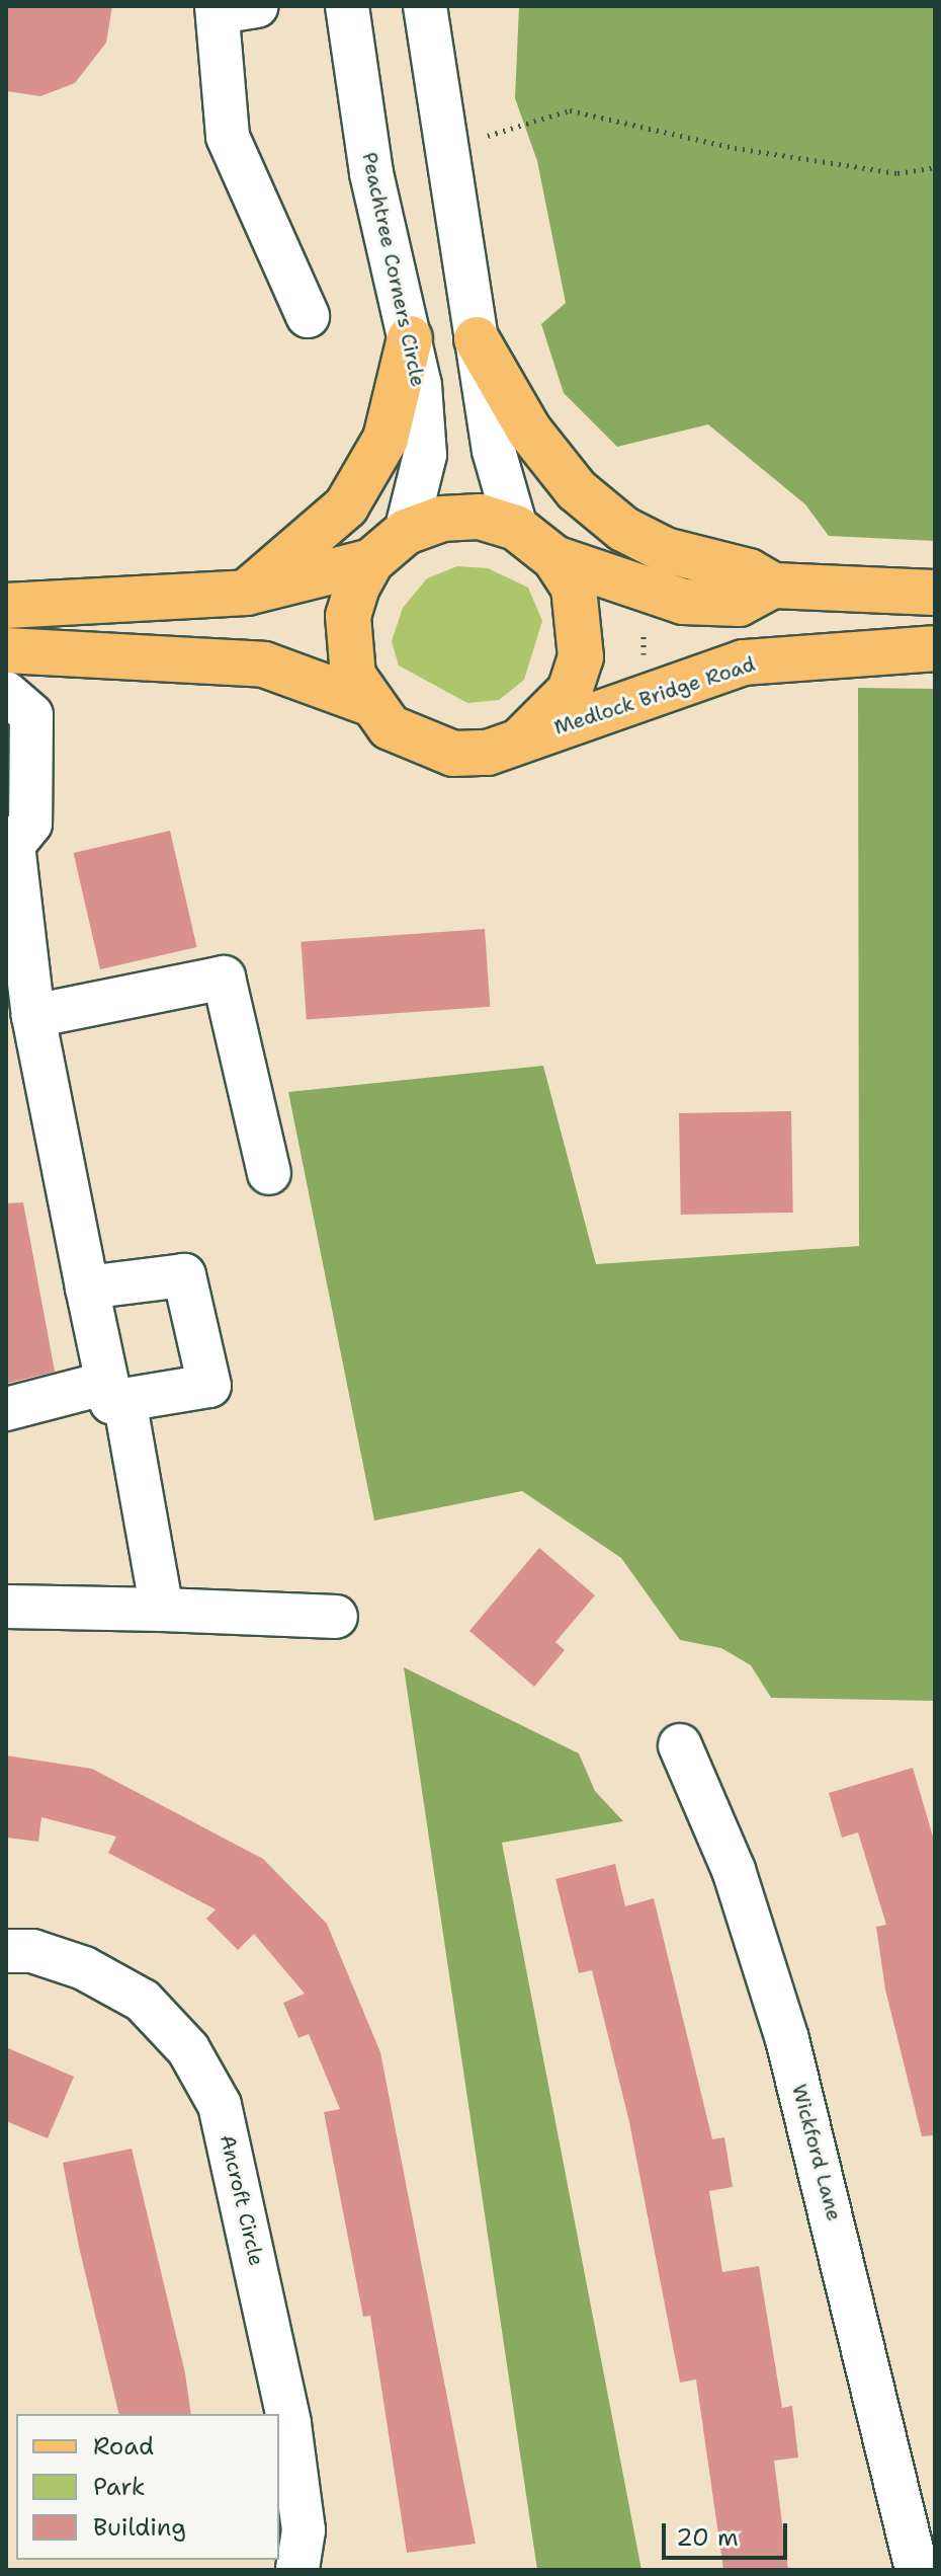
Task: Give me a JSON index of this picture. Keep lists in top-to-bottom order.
{
  "streets": {
    "main road": ["Medlock Bridge Road"],
    "street": ["Peachtree Corners Circle", "Wickford Lane", "Ancroft Circle"]
  },
  "crossings": [
    ["Peachtree Corners Circle", "Medlock Bridge Road"]
  ],
  "legend": ["Road", "Park", "Building"],
  "scale_bar": "20 m"
}
